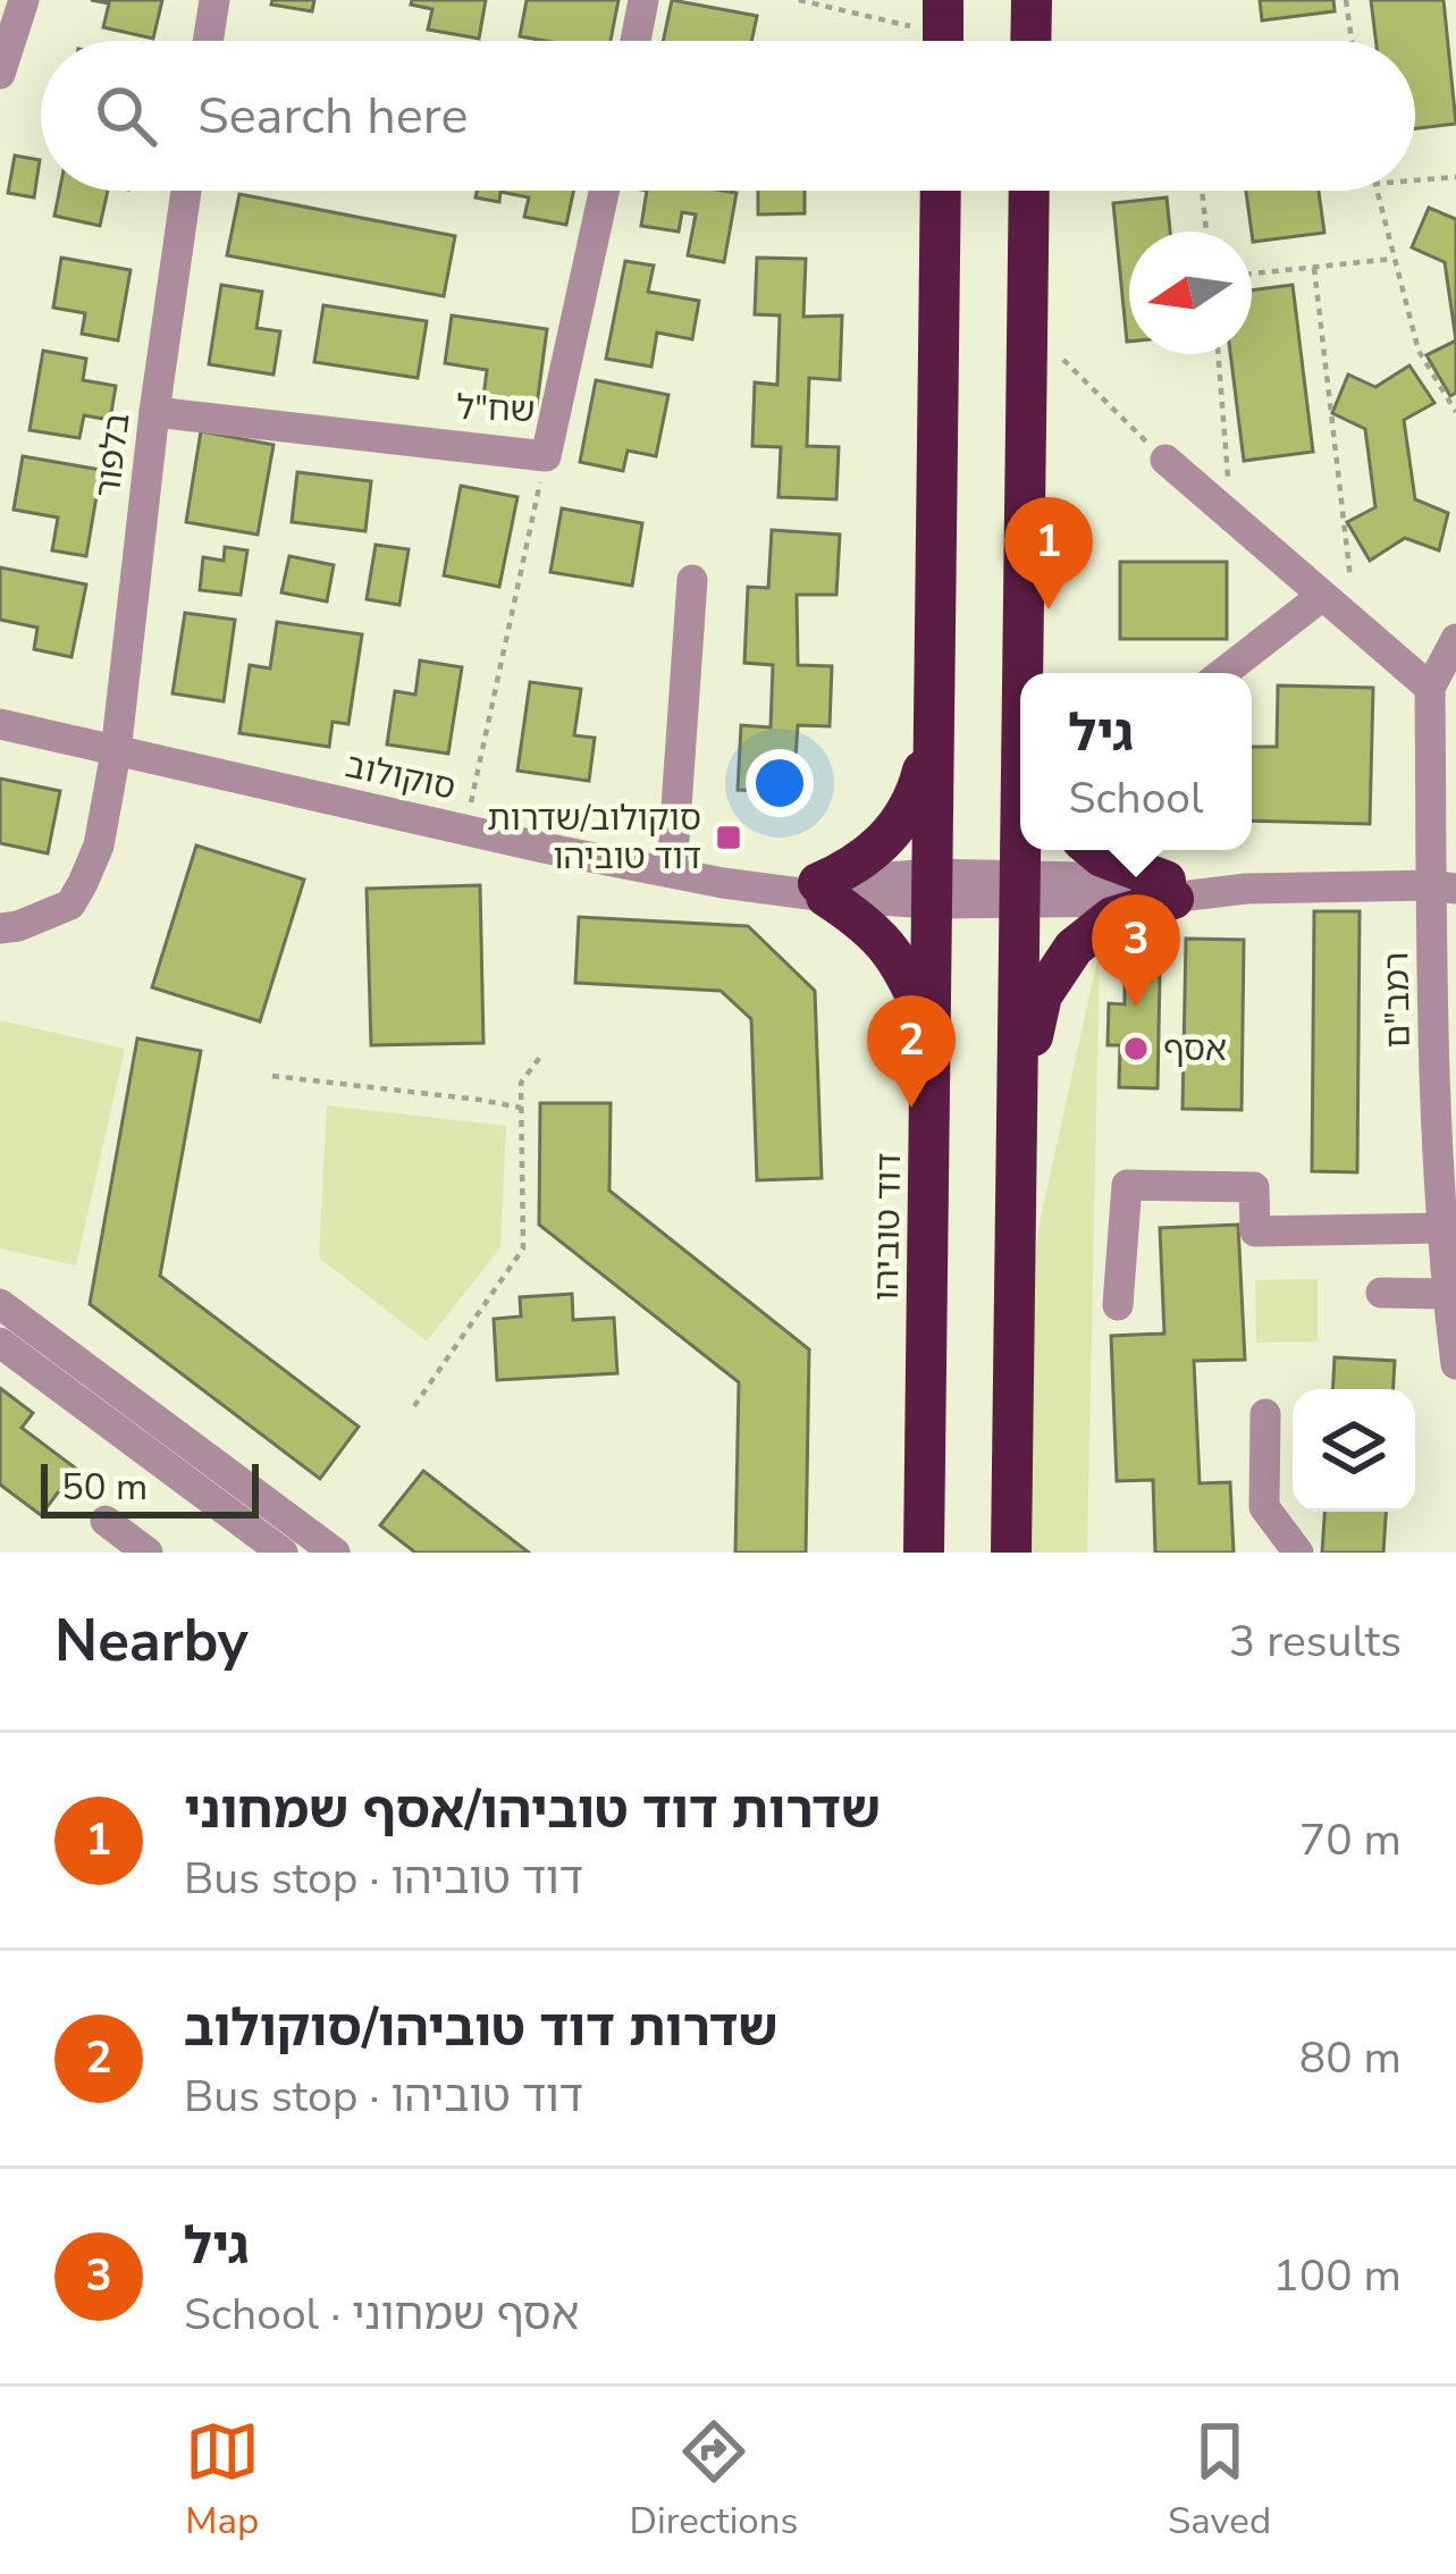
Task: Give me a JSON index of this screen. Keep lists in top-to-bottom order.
{
  "streets": {
    "highway": ["דוד טוביהו"],
    "street": [
      "שח\"ל",
      "בלפור",
      "סוקולוב",
      "רמב\"ם"
    ]
  },
  "crossings": [
    ["שח\"ל", "בלפור"],
    ["בלפור", "סוקולוב"],
    ["סוקולוב", "רמב\"ם"],
    ["סוקולוב", "דוד טוביהו"]
  ],
  "places": {
    "transit": ["סוקולוב/שדרות דוד טוביהו"],
    "other": ["אסף"]
  },
  "scale_bar": "50 m",
  "north": "left",
  "page": {
    "search": "Search here",
    "pins": ["1", "3", "2"],
    "popup": ["גיל", "School"],
    "scale": "50 m",
    "heading": ["Nearby", "3 results"],
    "list": [
      {
        "mark": "1",
        "name": "שדרות דוד טוביהו/אסף שמחוני",
        "note": "Bus stop · דוד טוביהו",
        "value": "70 m"
      },
      {
        "mark": "2",
        "name": "שדרות דוד טוביהו/סוקולוב",
        "note": "Bus stop · דוד טוביהו",
        "value": "80 m"
      },
      {
        "mark": "3",
        "name": "גיל",
        "note": "School · אסף שמחוני",
        "value": "100 m"
      }
    ],
    "nav": ["Map", "Directions", "Saved"]
  }
}
